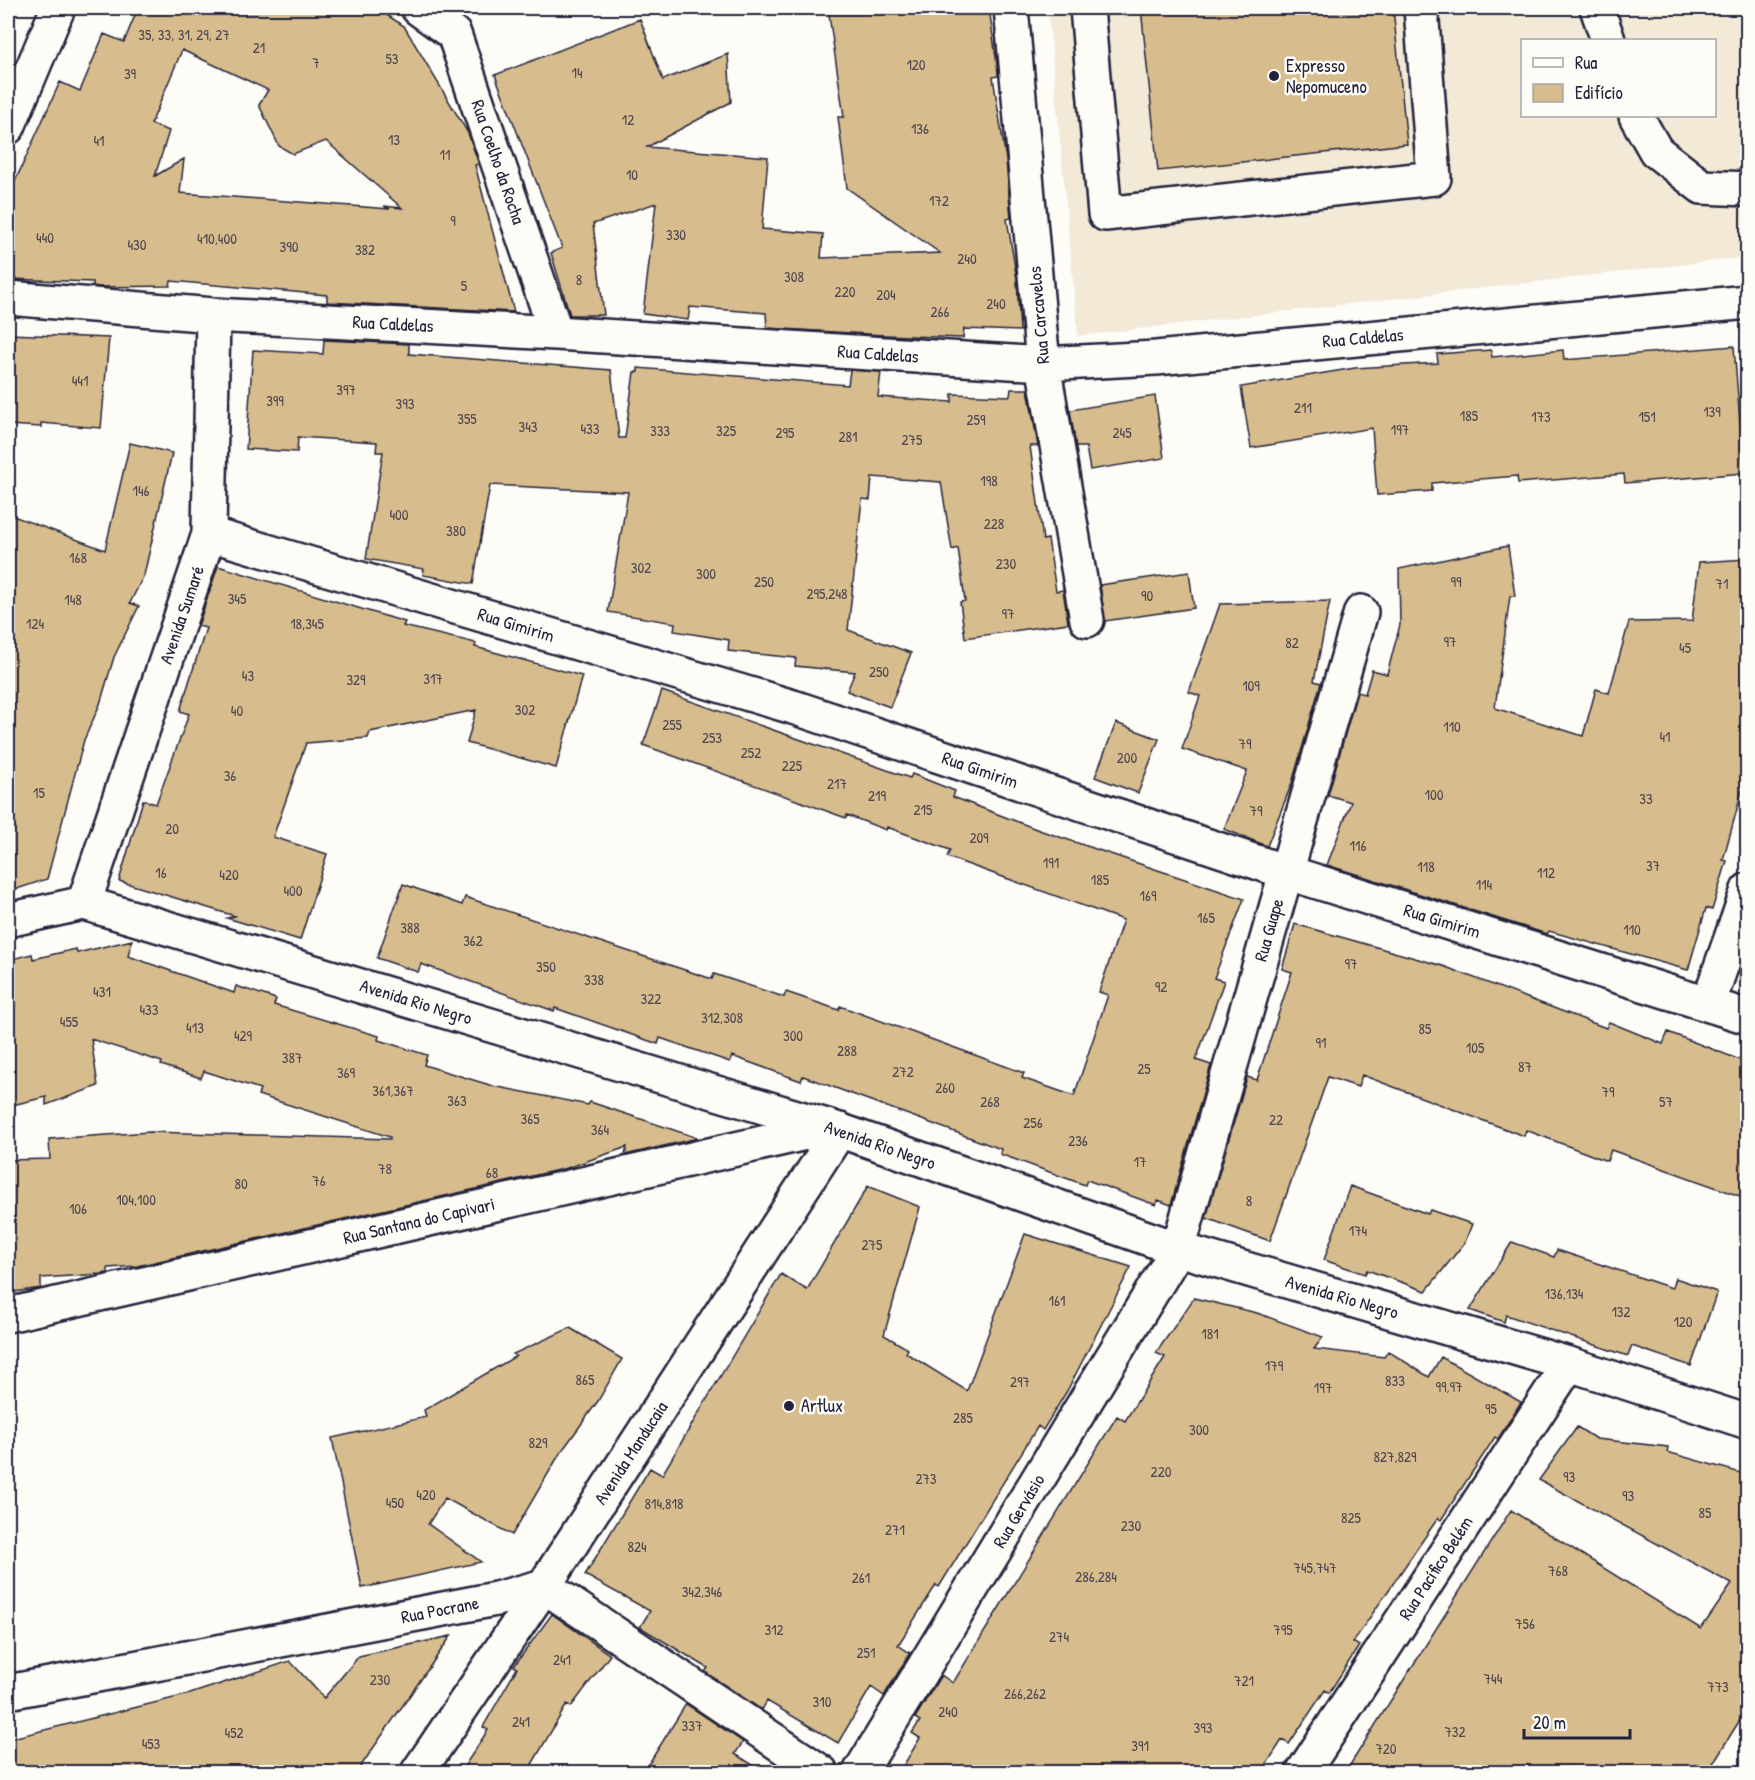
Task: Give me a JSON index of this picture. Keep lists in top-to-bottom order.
{
  "streets": {
    "street": [
      "Rua Coelho da Rocha",
      "Rua Carcavelos",
      "Rua Caldelas",
      "Avenida Sumaré",
      "Rua Gimirim",
      "Rua Guape",
      "Avenida Rio Negro",
      "Rua Santana do Capivari",
      "Avenida Manducaia",
      "Rua Gervásio",
      "Rua Pacífico Belém",
      "Rua Pocrane"
    ]
  },
  "crossings": [
    ["Rua Coelho da Rocha", "Rua Caldelas"],
    ["Rua Carcavelos", "Rua Caldelas"],
    ["Rua Caldelas", "Avenida Sumaré"],
    ["Avenida Sumaré", "Rua Gimirim"],
    ["Avenida Sumaré", "Avenida Rio Negro"],
    ["Rua Gimirim", "Rua Guape"],
    ["Rua Guape", "Avenida Rio Negro"],
    ["Rua Guape", "Rua Gervásio"],
    ["Avenida Rio Negro", "Rua Santana do Capivari"],
    ["Avenida Rio Negro", "Avenida Manducaia"],
    ["Avenida Rio Negro", "Rua Gervásio"],
    ["Avenida Rio Negro", "Rua Pacífico Belém"],
    ["Rua Santana do Capivari", "Avenida Manducaia"],
    ["Avenida Manducaia", "Rua Pocrane"]
  ],
  "places": ["Expresso Nepomuceno", "Artlux"],
  "house_numbers": [
    "35, 33, 31, 29, 27",
    "21",
    "53",
    "7",
    "120",
    "14",
    "39",
    "12",
    "136",
    "13",
    "41",
    "11",
    "10",
    "172",
    "9",
    "330",
    "440",
    "410,400",
    "430",
    "390",
    "382",
    "240",
    "308",
    "8",
    "5",
    "220",
    "204",
    "240",
    "266",
    "441",
    "397",
    "399",
    "393",
    "211",
    "139",
    "185",
    "173",
    "151",
    "355",
    "259",
    "343",
    "433",
    "197",
    "333",
    "325",
    "295",
    "245",
    "281",
    "275",
    "198",
    "146",
    "400",
    "228",
    "380",
    "168",
    "230",
    "302",
    "300",
    "250",
    "99",
    "71",
    "295,248",
    "90",
    "345",
    "148",
    "97",
    "124",
    "18,345",
    "97",
    "82",
    "45",
    "250",
    "43",
    "317",
    "329",
    "109",
    "302",
    "40",
    "255",
    "110",
    "41",
    "253",
    "79",
    "252",
    "200",
    "225",
    "36",
    "217",
    "15",
    "100",
    "219",
    "33",
    "215",
    "79",
    "20",
    "209",
    "116",
    "191",
    "37",
    "118",
    "16",
    "112",
    "420",
    "185",
    "114",
    "400",
    "169",
    "165",
    "388",
    "110",
    "362",
    "97",
    "350",
    "338",
    "92",
    "431",
    "322",
    "433",
    "312,308",
    "455",
    "413",
    "85",
    "429",
    "300",
    "91",
    "105",
    "288",
    "387",
    "87",
    "25",
    "272",
    "369",
    "260",
    "361,367",
    "79",
    "363",
    "268",
    "57",
    "365",
    "22",
    "256",
    "364",
    "236",
    "17",
    "78",
    "68",
    "76",
    "80",
    "104,100",
    "8",
    "106",
    "174",
    "275",
    "136,134",
    "161",
    "132",
    "120",
    "181",
    "179",
    "865",
    "833",
    "297",
    "99,97",
    "197",
    "95",
    "285",
    "300",
    "829",
    "827,829",
    "220",
    "93",
    "273",
    "420",
    "93",
    "450",
    "814,818",
    "85",
    "825",
    "230",
    "271",
    "824",
    "745,747",
    "768",
    "286,284",
    "261",
    "342,346",
    "756",
    "312",
    "795",
    "274",
    "251",
    "241",
    "744",
    "230",
    "721",
    "773",
    "266,262",
    "310",
    "240",
    "241",
    "337",
    "393",
    "732",
    "452",
    "453",
    "391",
    "720"
  ],
  "legend": ["Rua", "Edifício"],
  "scale_bar": "20 m"
}
